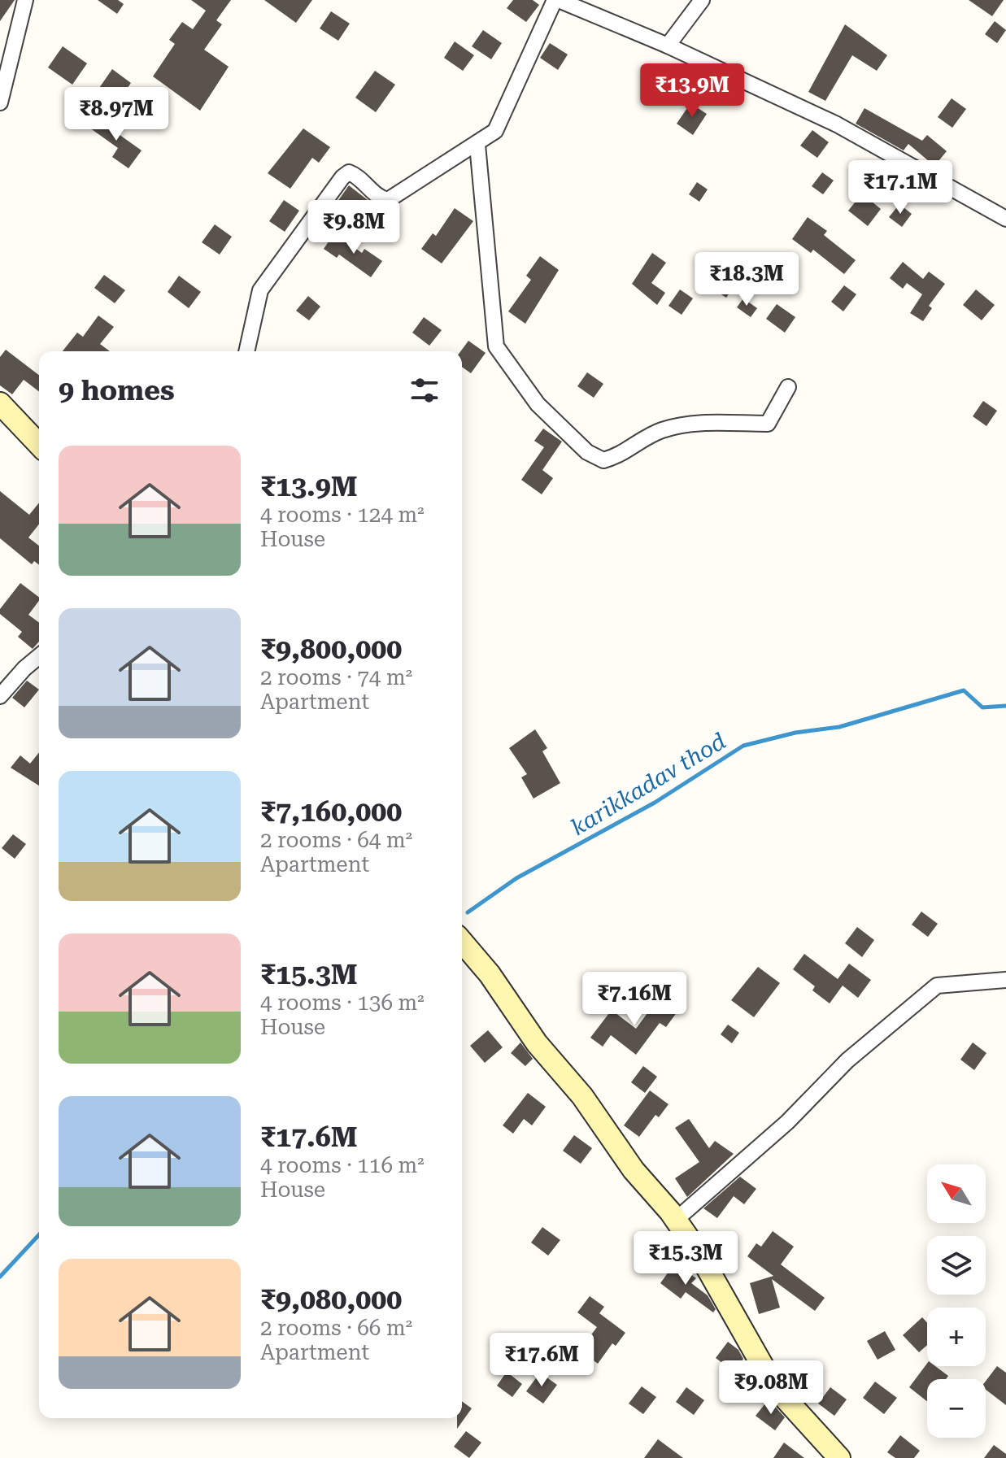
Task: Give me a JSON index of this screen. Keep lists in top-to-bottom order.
{
  "water": ["karikkadav thod"],
  "north": "top left",
  "page": {
    "price": [
      "₹13.9M",
      "₹8.97M",
      "₹17.1M",
      "₹9.8M",
      "₹18.3M",
      "₹7.16M",
      "₹15.3M",
      "₹17.6M",
      "₹9.08M"
    ],
    "heading": "9 homes",
    "list": [
      {
        "name": "₹13.9M",
        "note": "4 rooms · 124 m² · House"
      },
      {
        "name": "₹9,800,000",
        "note": "2 rooms · 74 m² · Apartment"
      },
      {
        "name": "₹7,160,000",
        "note": "2 rooms · 64 m² · Apartment"
      },
      {
        "name": "₹15.3M",
        "note": "4 rooms · 136 m² · House"
      },
      {
        "name": "₹17.6M",
        "note": "4 rooms · 116 m² · House"
      },
      {
        "name": "₹9,080,000",
        "note": "2 rooms · 66 m² · Apartment"
      }
    ],
    "map_buttons": ["+", "−"]
  }
}
